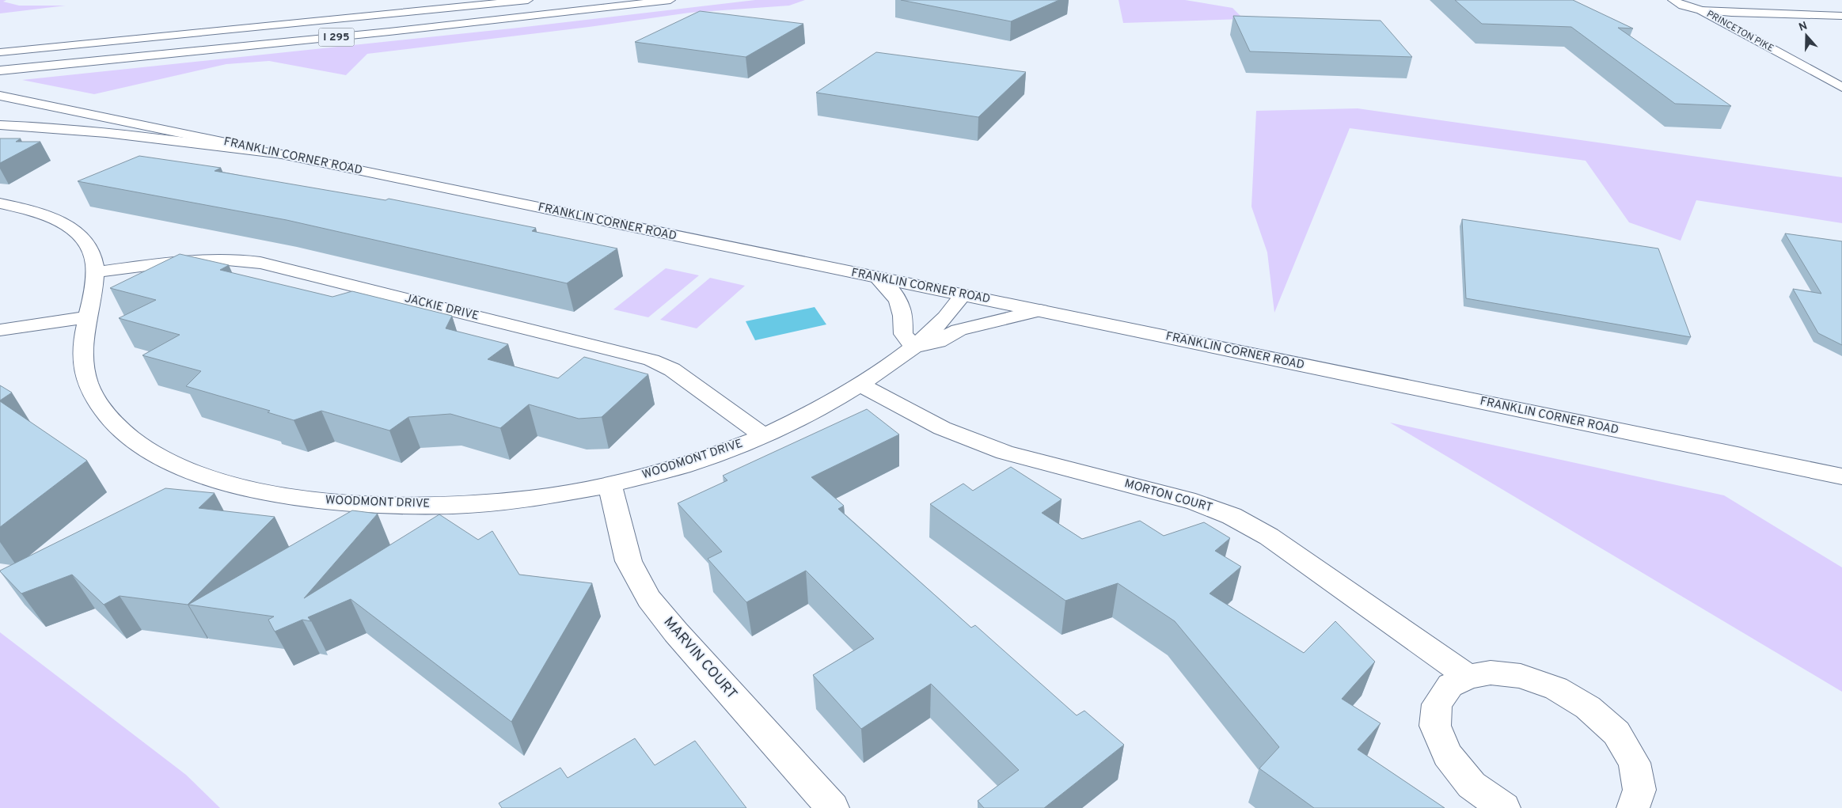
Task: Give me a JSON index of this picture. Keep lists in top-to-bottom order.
{
  "streets": {
    "main road": [
      "PRINCETON PIKE",
      "I 295",
      "FRANKLIN CORNER ROAD",
      "JACKIE DRIVE",
      "WOODMONT DRIVE",
      "MORTON COURT",
      "MARVIN COURT"
    ]
  },
  "crossings": [
    ["FRANKLIN CORNER ROAD", "WOODMONT DRIVE"],
    ["JACKIE DRIVE", "WOODMONT DRIVE"],
    ["WOODMONT DRIVE", "MORTON COURT"],
    ["WOODMONT DRIVE", "MARVIN COURT"]
  ],
  "north": "top"
}
